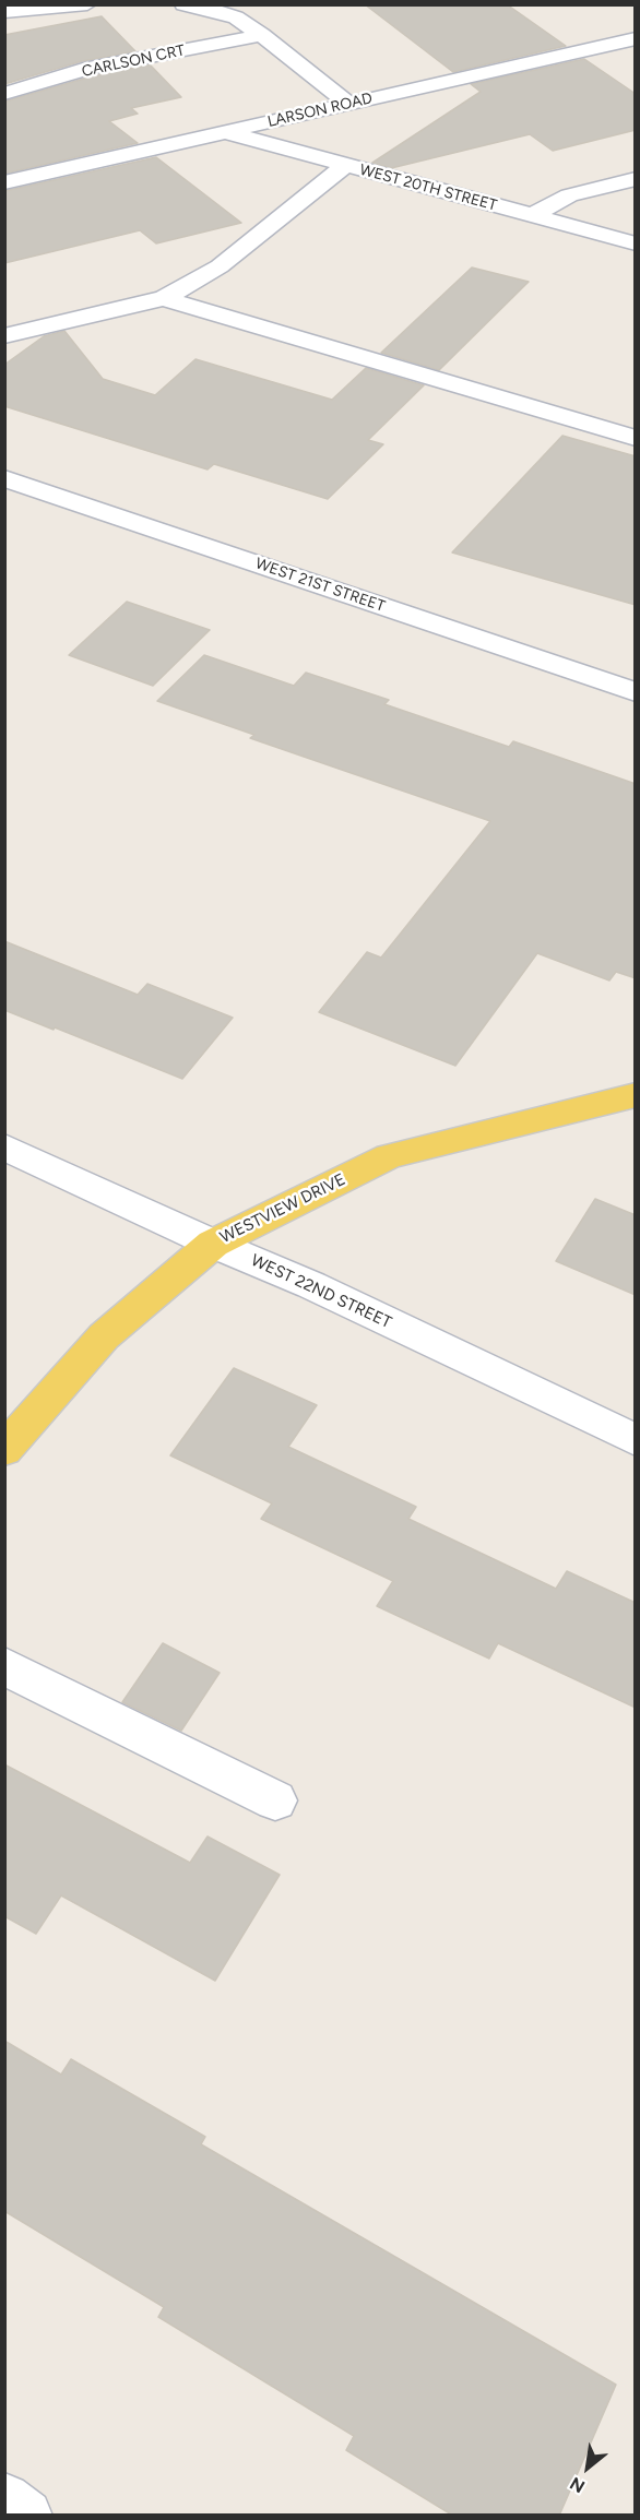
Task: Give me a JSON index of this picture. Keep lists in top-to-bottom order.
{
  "streets": {
    "main road": ["WESTVIEW DRIVE"],
    "street": [
      "CARLSON CRT",
      "LARSON ROAD",
      "WEST 20TH STREET",
      "WEST 21ST STREET",
      "WEST 22ND STREET"
    ]
  },
  "crossings": [
    ["LARSON ROAD", "WEST 20TH STREET"],
    ["WESTVIEW DRIVE", "WEST 22ND STREET"]
  ],
  "north": "bottom left"
}
